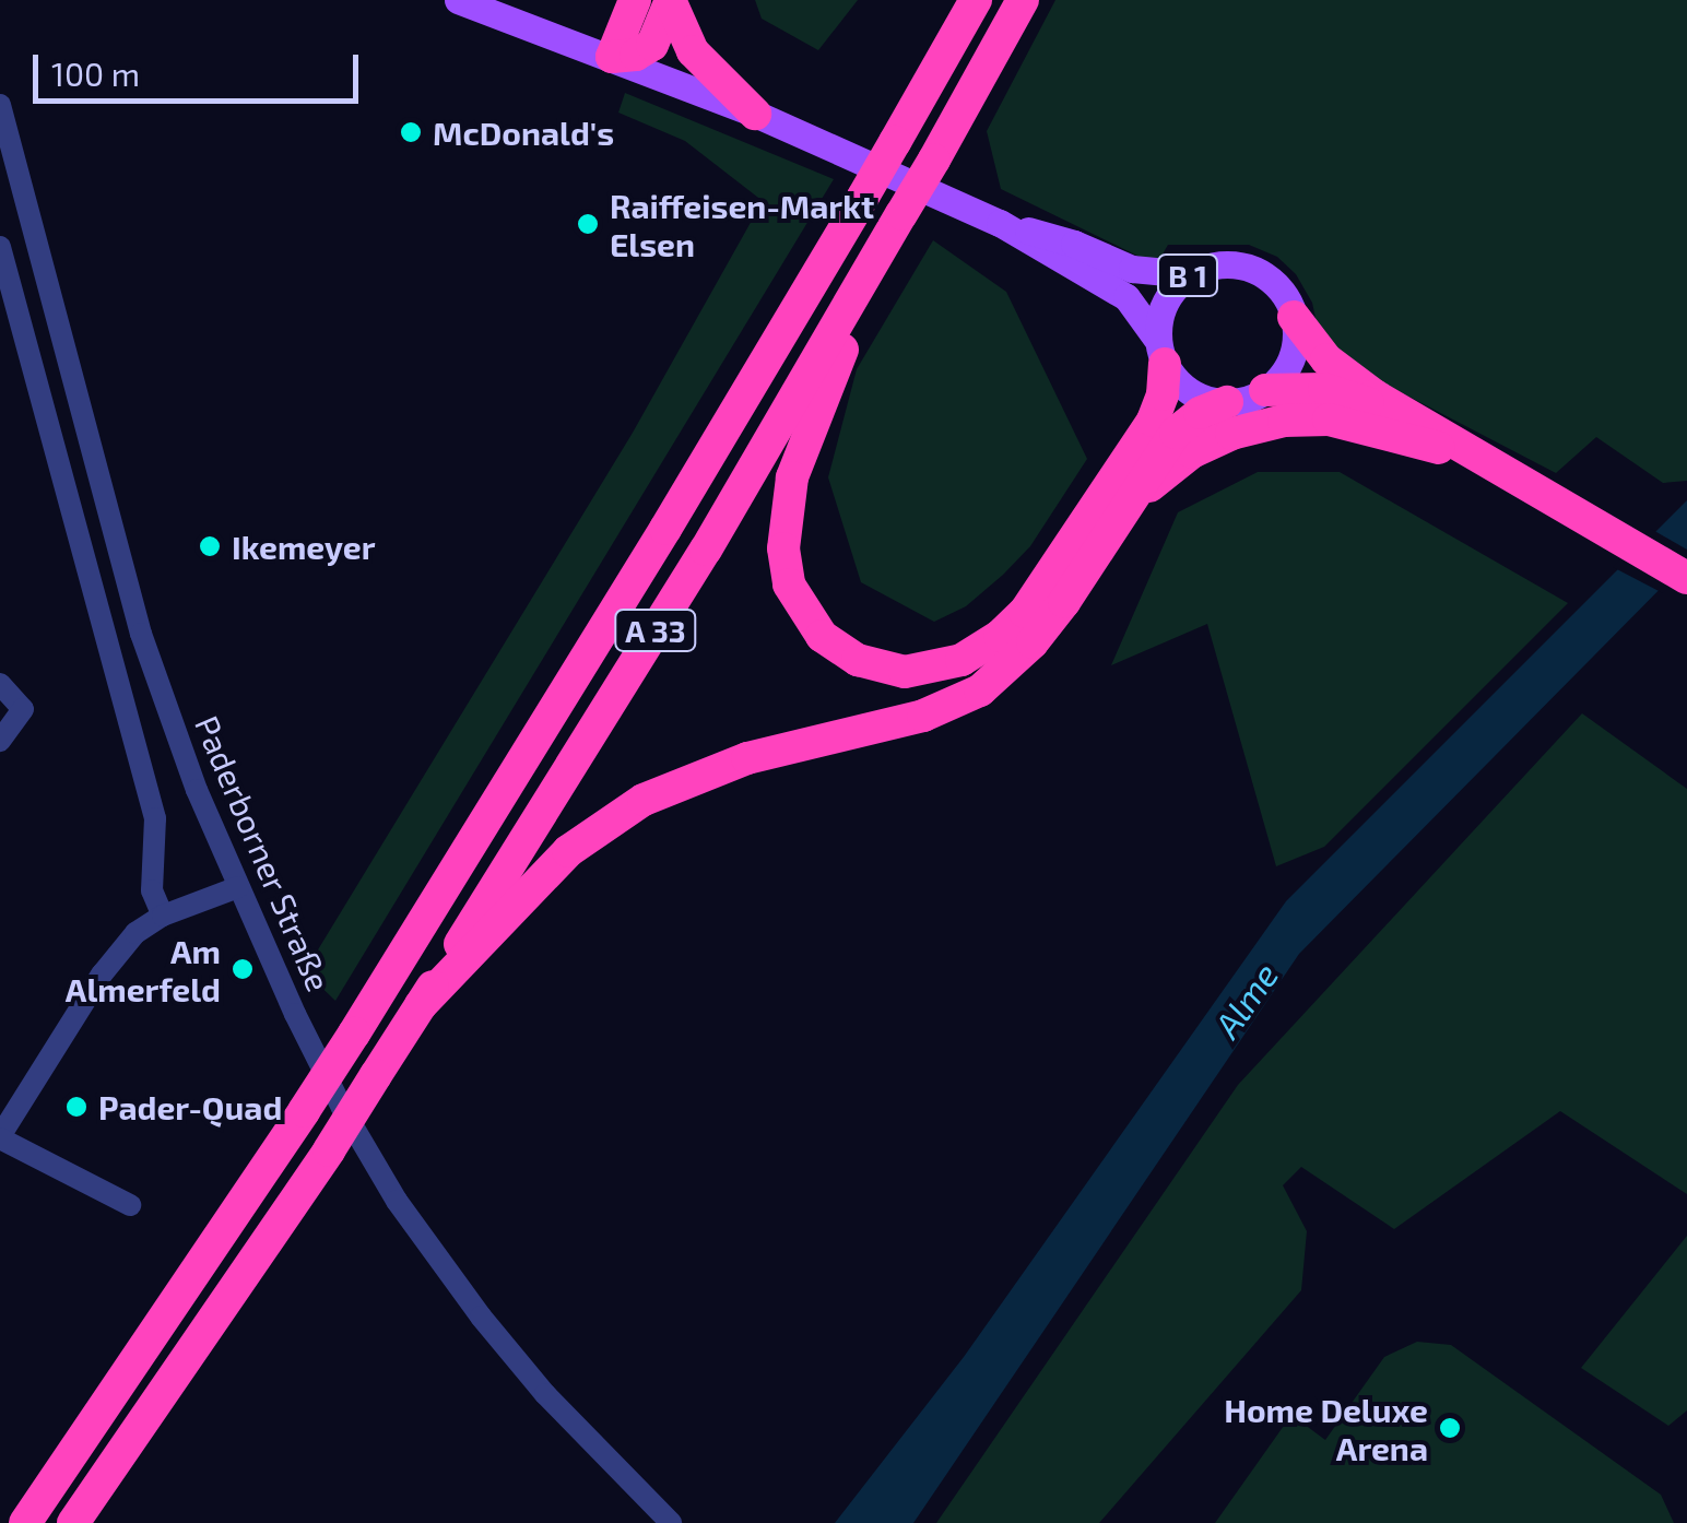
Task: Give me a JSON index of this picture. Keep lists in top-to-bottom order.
{
  "streets": {
    "highway": ["B 1", "A 33"],
    "street": ["Paderborner Straße"]
  },
  "water": ["Alme"],
  "places": [
    "McDonald's",
    "Raiffeisen-Markt Elsen",
    "Ikemeyer",
    "Am Almerfeld",
    "Pader-Quad",
    "Home Deluxe Arena"
  ],
  "scale_bar": "100 m"
}
